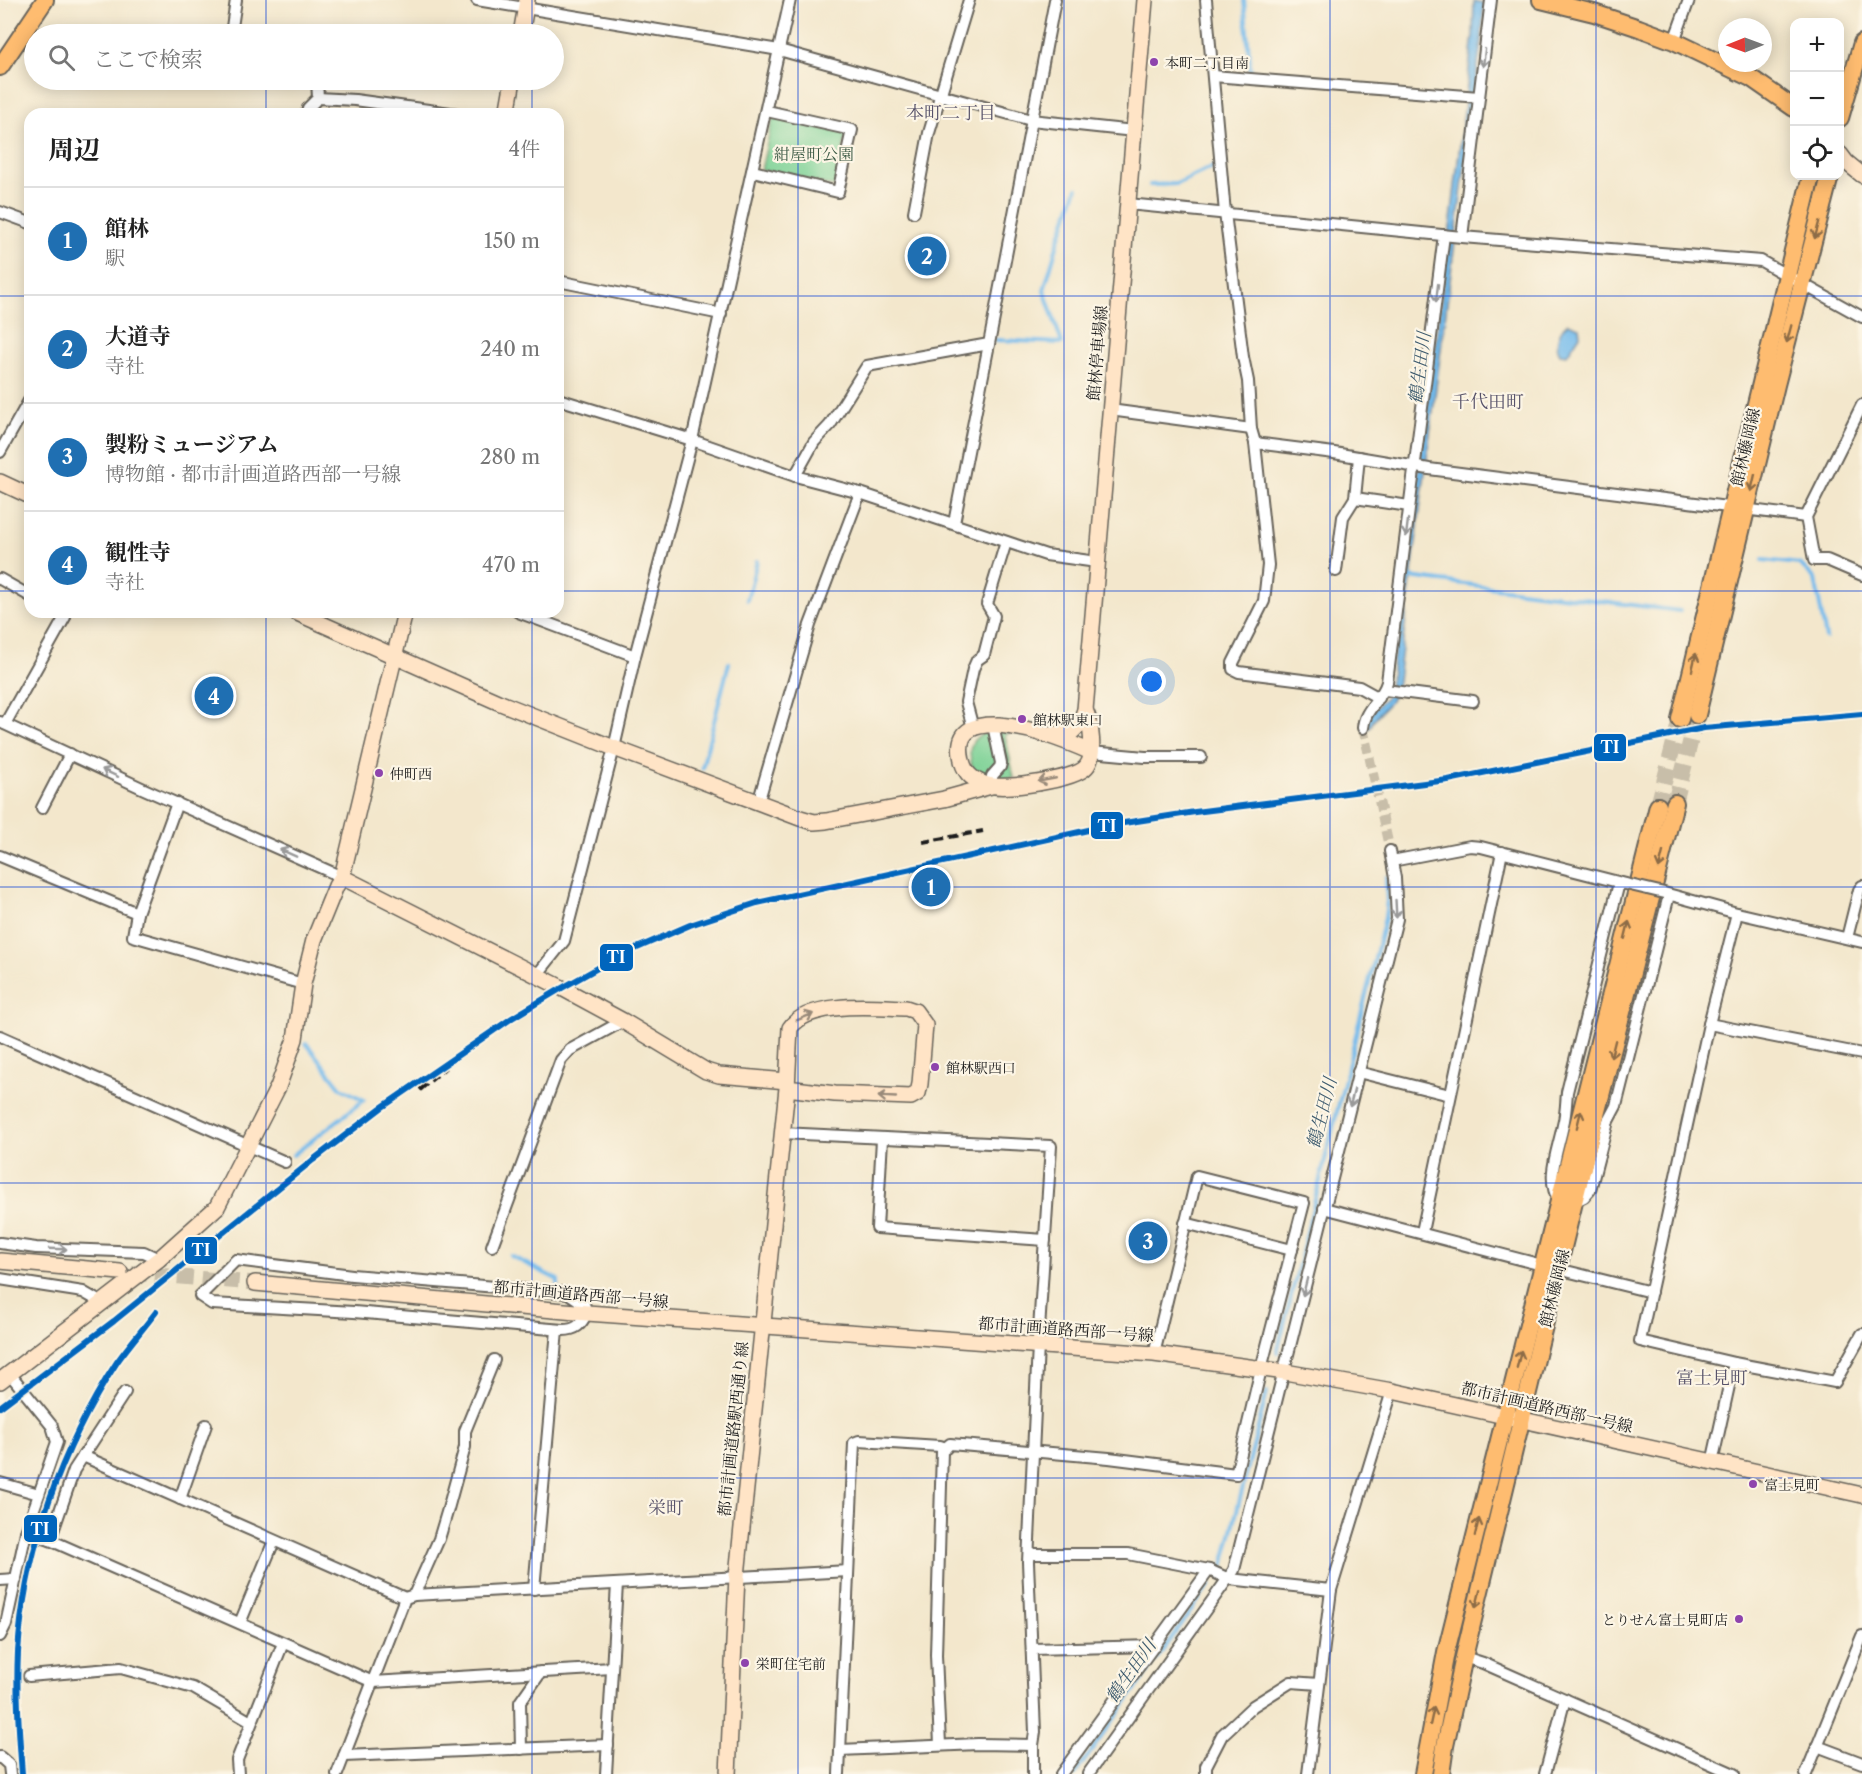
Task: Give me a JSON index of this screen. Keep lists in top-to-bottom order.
{
  "streets": {
    "main road": ["館林藤岡線"],
    "street": ["館林停車場線", "都市計画道路西部一号線", "都市計画道路駅西通り線"]
  },
  "crossings": [
    ["館林藤岡線", "都市計画道路西部一号線"],
    ["都市計画道路西部一号線", "都市計画道路駅西通り線"]
  ],
  "districts": [
    "本町二丁目",
    "千代田町",
    "富士見町",
    "栄町"
  ],
  "water": ["鶴生田川"],
  "parks": ["紺屋町公園"],
  "places": [
    "本町二丁目南",
    "館林駅東口",
    "仲町西",
    "館林駅西口",
    "富士見町",
    "とりせん富士見町店",
    "栄町住宅前"
  ],
  "lines": ["transit line TI"],
  "north": "left",
  "page": {
    "map_buttons": ["+", "−"],
    "search": "ここで検索",
    "heading": ["周辺", "4件"],
    "list": [
      {
        "mark": "1",
        "name": "館林",
        "note": "駅",
        "value": "150 m"
      },
      {
        "mark": "2",
        "name": "大道寺",
        "note": "寺社",
        "value": "240 m"
      },
      {
        "mark": "3",
        "name": "製粉ミュージアム",
        "note": "博物館 · 都市計画道路西部一号線",
        "value": "280 m"
      },
      {
        "mark": "4",
        "name": "観性寺",
        "note": "寺社",
        "value": "470 m"
      }
    ],
    "pins": [
      "2",
      "4",
      "1",
      "3"
    ]
  }
}
